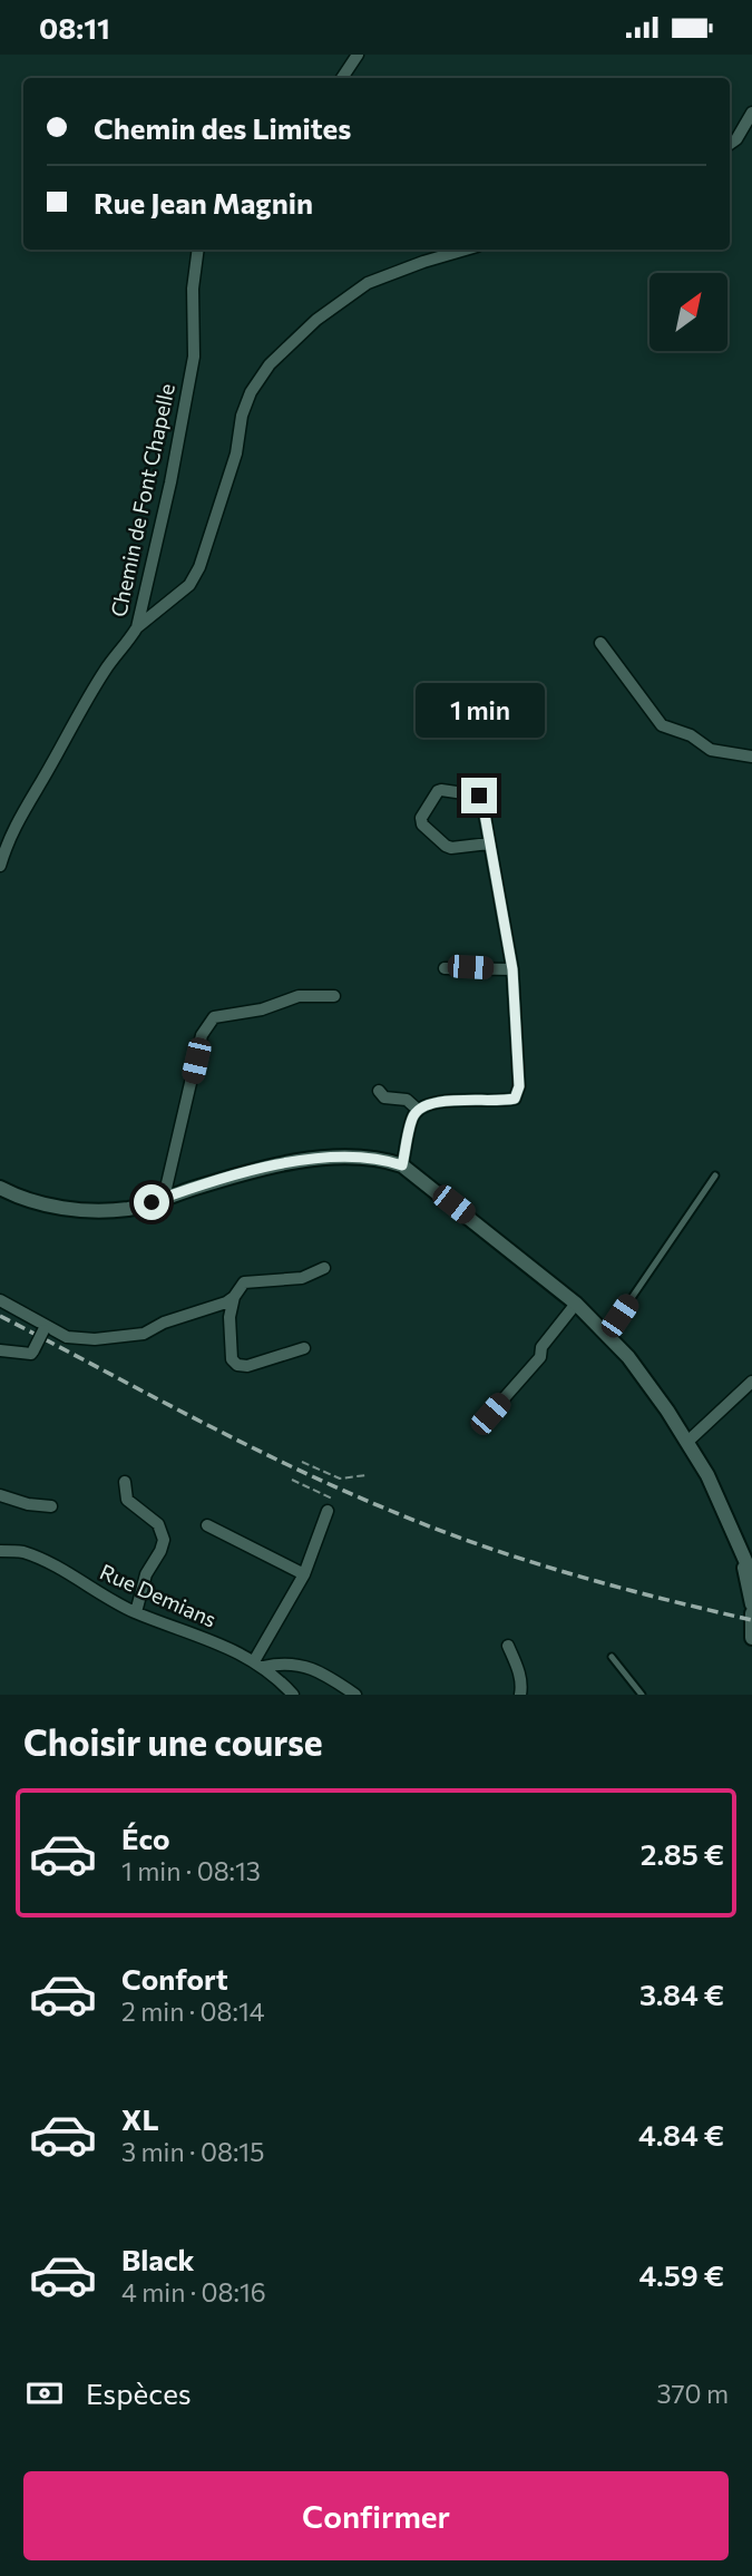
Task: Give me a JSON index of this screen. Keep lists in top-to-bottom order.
{
  "streets": {
    "street": ["Chemin de Font Chapelle", "Rue Demians"]
  },
  "north": "top right",
  "page": {
    "status": "08:11",
    "banner": ["Chemin des Limites", "Rue Jean Magnin"],
    "bubble": "1 min",
    "heading": "Choisir une course",
    "list": [
      {
        "name": "Éco",
        "note": "1 min · 08:13",
        "value": "2.85 €"
      },
      {
        "name": "Confort",
        "note": "2 min · 08:14",
        "value": "3.84 €"
      },
      {
        "name": "XL",
        "note": "3 min · 08:15",
        "value": "4.84 €"
      },
      {
        "name": "Black",
        "note": "4 min · 08:16",
        "value": "4.59 €"
      }
    ],
    "pay": ["Espèces", "370 m"],
    "buttons": "Confirmer"
  }
}
